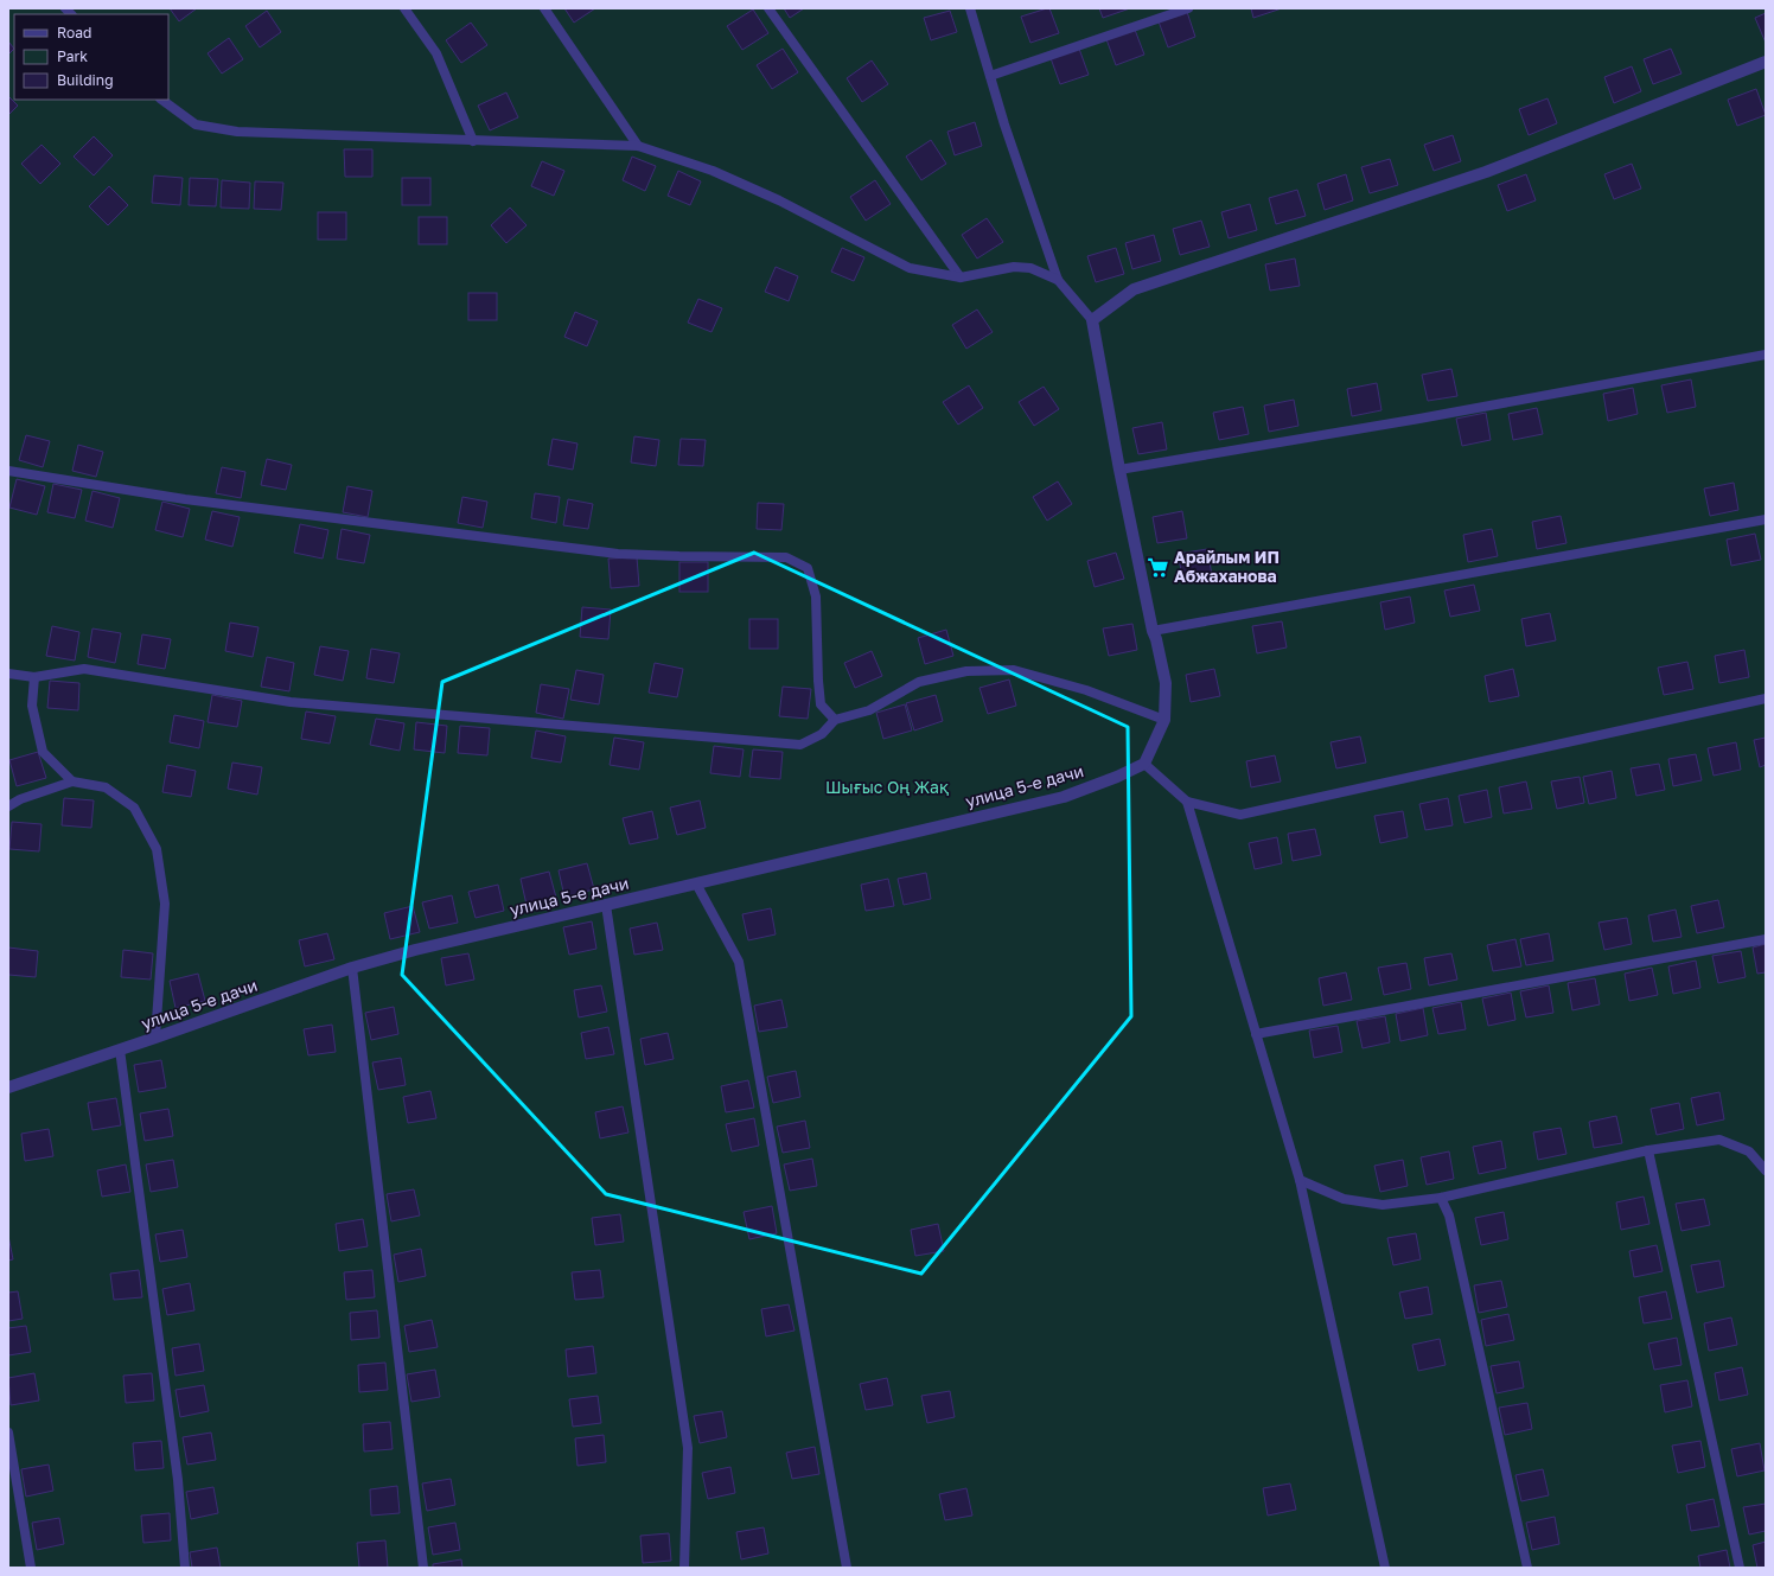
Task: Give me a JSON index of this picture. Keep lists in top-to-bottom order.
{
  "streets": {
    "street": ["улица 5-е дачи"]
  },
  "parks": ["Шығыс Оң Жақ"],
  "places": {
    "supermarket": ["Арайлым ИП Абжаханова"]
  },
  "legend": ["Road", "Park", "Building"]
}
